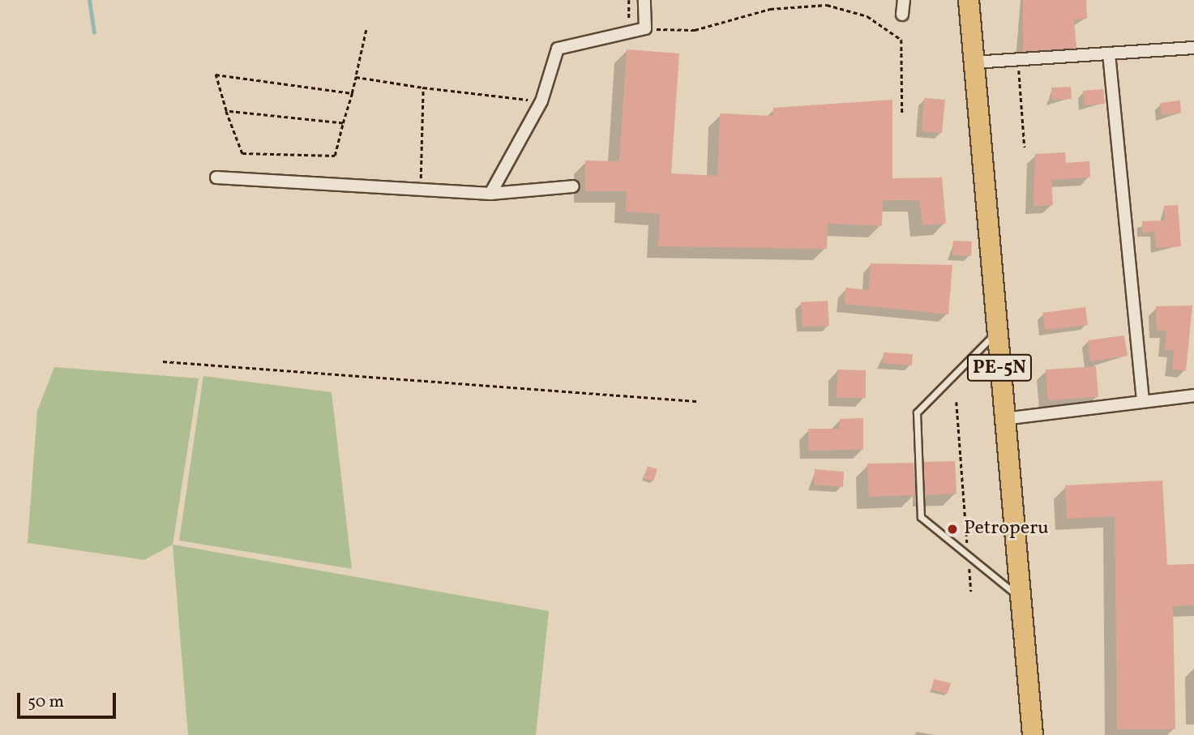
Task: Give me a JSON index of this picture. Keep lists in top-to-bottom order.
{
  "streets": {
    "highway": ["PE-5N"]
  },
  "places": ["Petroperu"],
  "scale_bar": "50 m"
}
